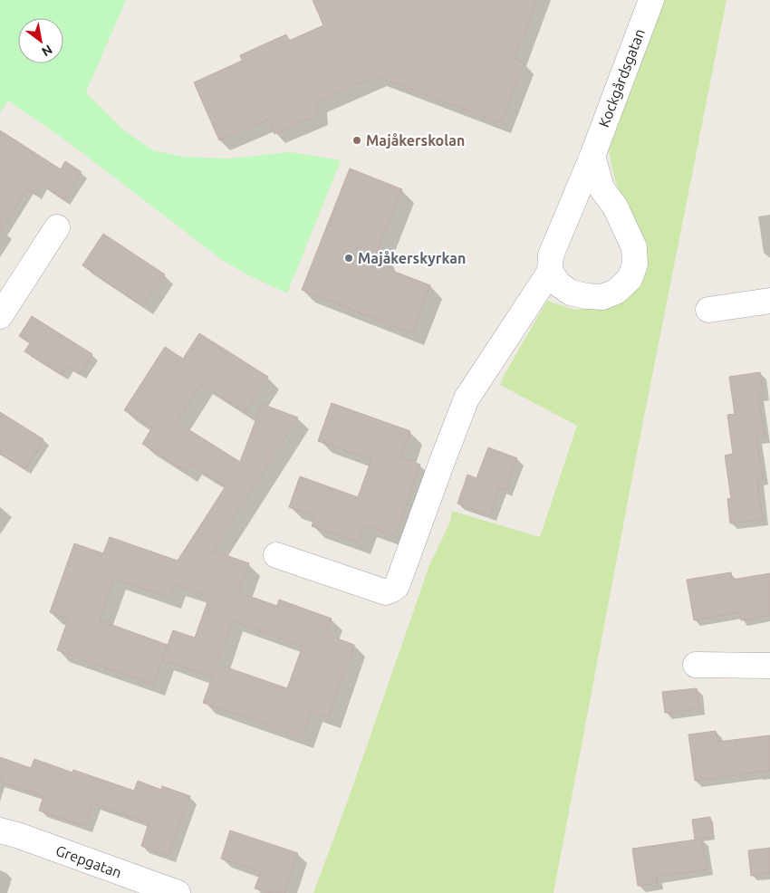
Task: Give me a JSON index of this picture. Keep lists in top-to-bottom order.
{
  "streets": {
    "street": ["Kockgårdsgatan", "Grepgatan"]
  },
  "places": ["Majåkerskolan", "Majåkerskyrkan"],
  "north": "bottom right"
}
